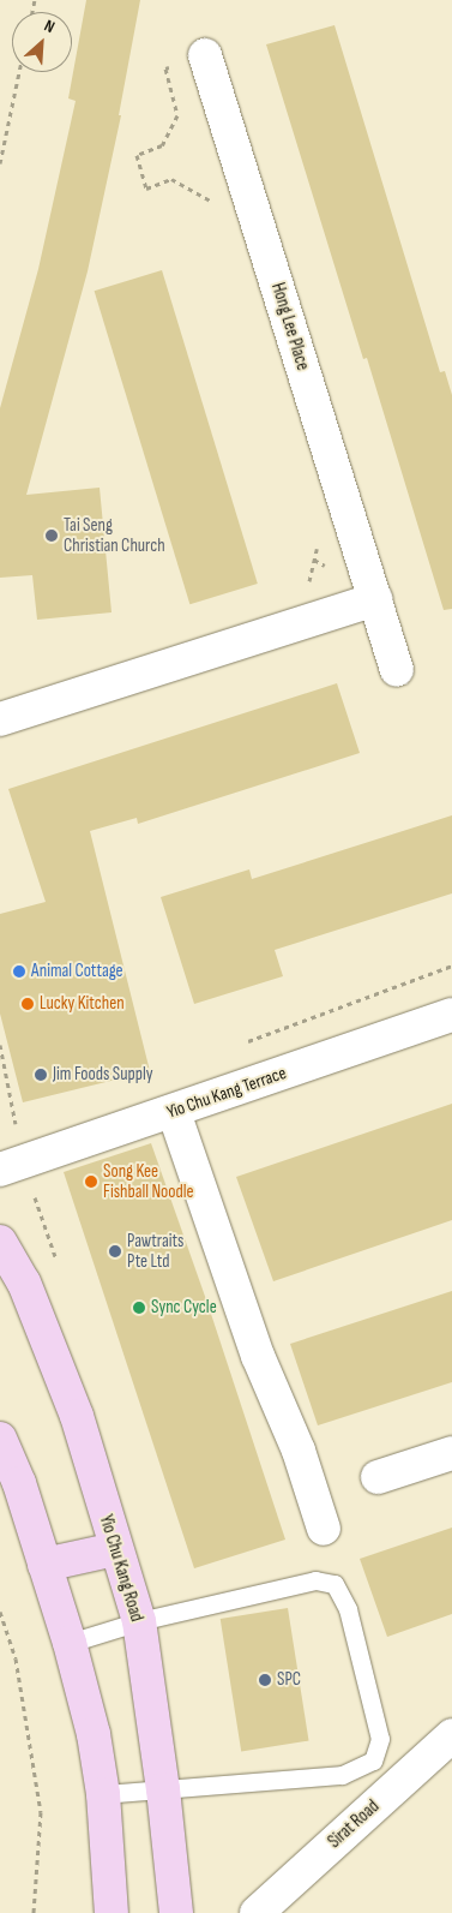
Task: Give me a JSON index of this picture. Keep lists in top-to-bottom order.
{
  "streets": {
    "main road": ["Yio Chu Kang Road"],
    "street": ["Hong Lee Place", "Yio Chu Kang Terrace", "Sirat Road"]
  },
  "places": [
    "Tai Seng Christian Church",
    "Animal Cottage",
    "Lucky Kitchen",
    "Jim Foods Supply",
    "Song Kee Fishball Noodle",
    "Pawtraits Pte Ltd",
    "Sync Cycle",
    "SPC"
  ],
  "north": "top right"
}
